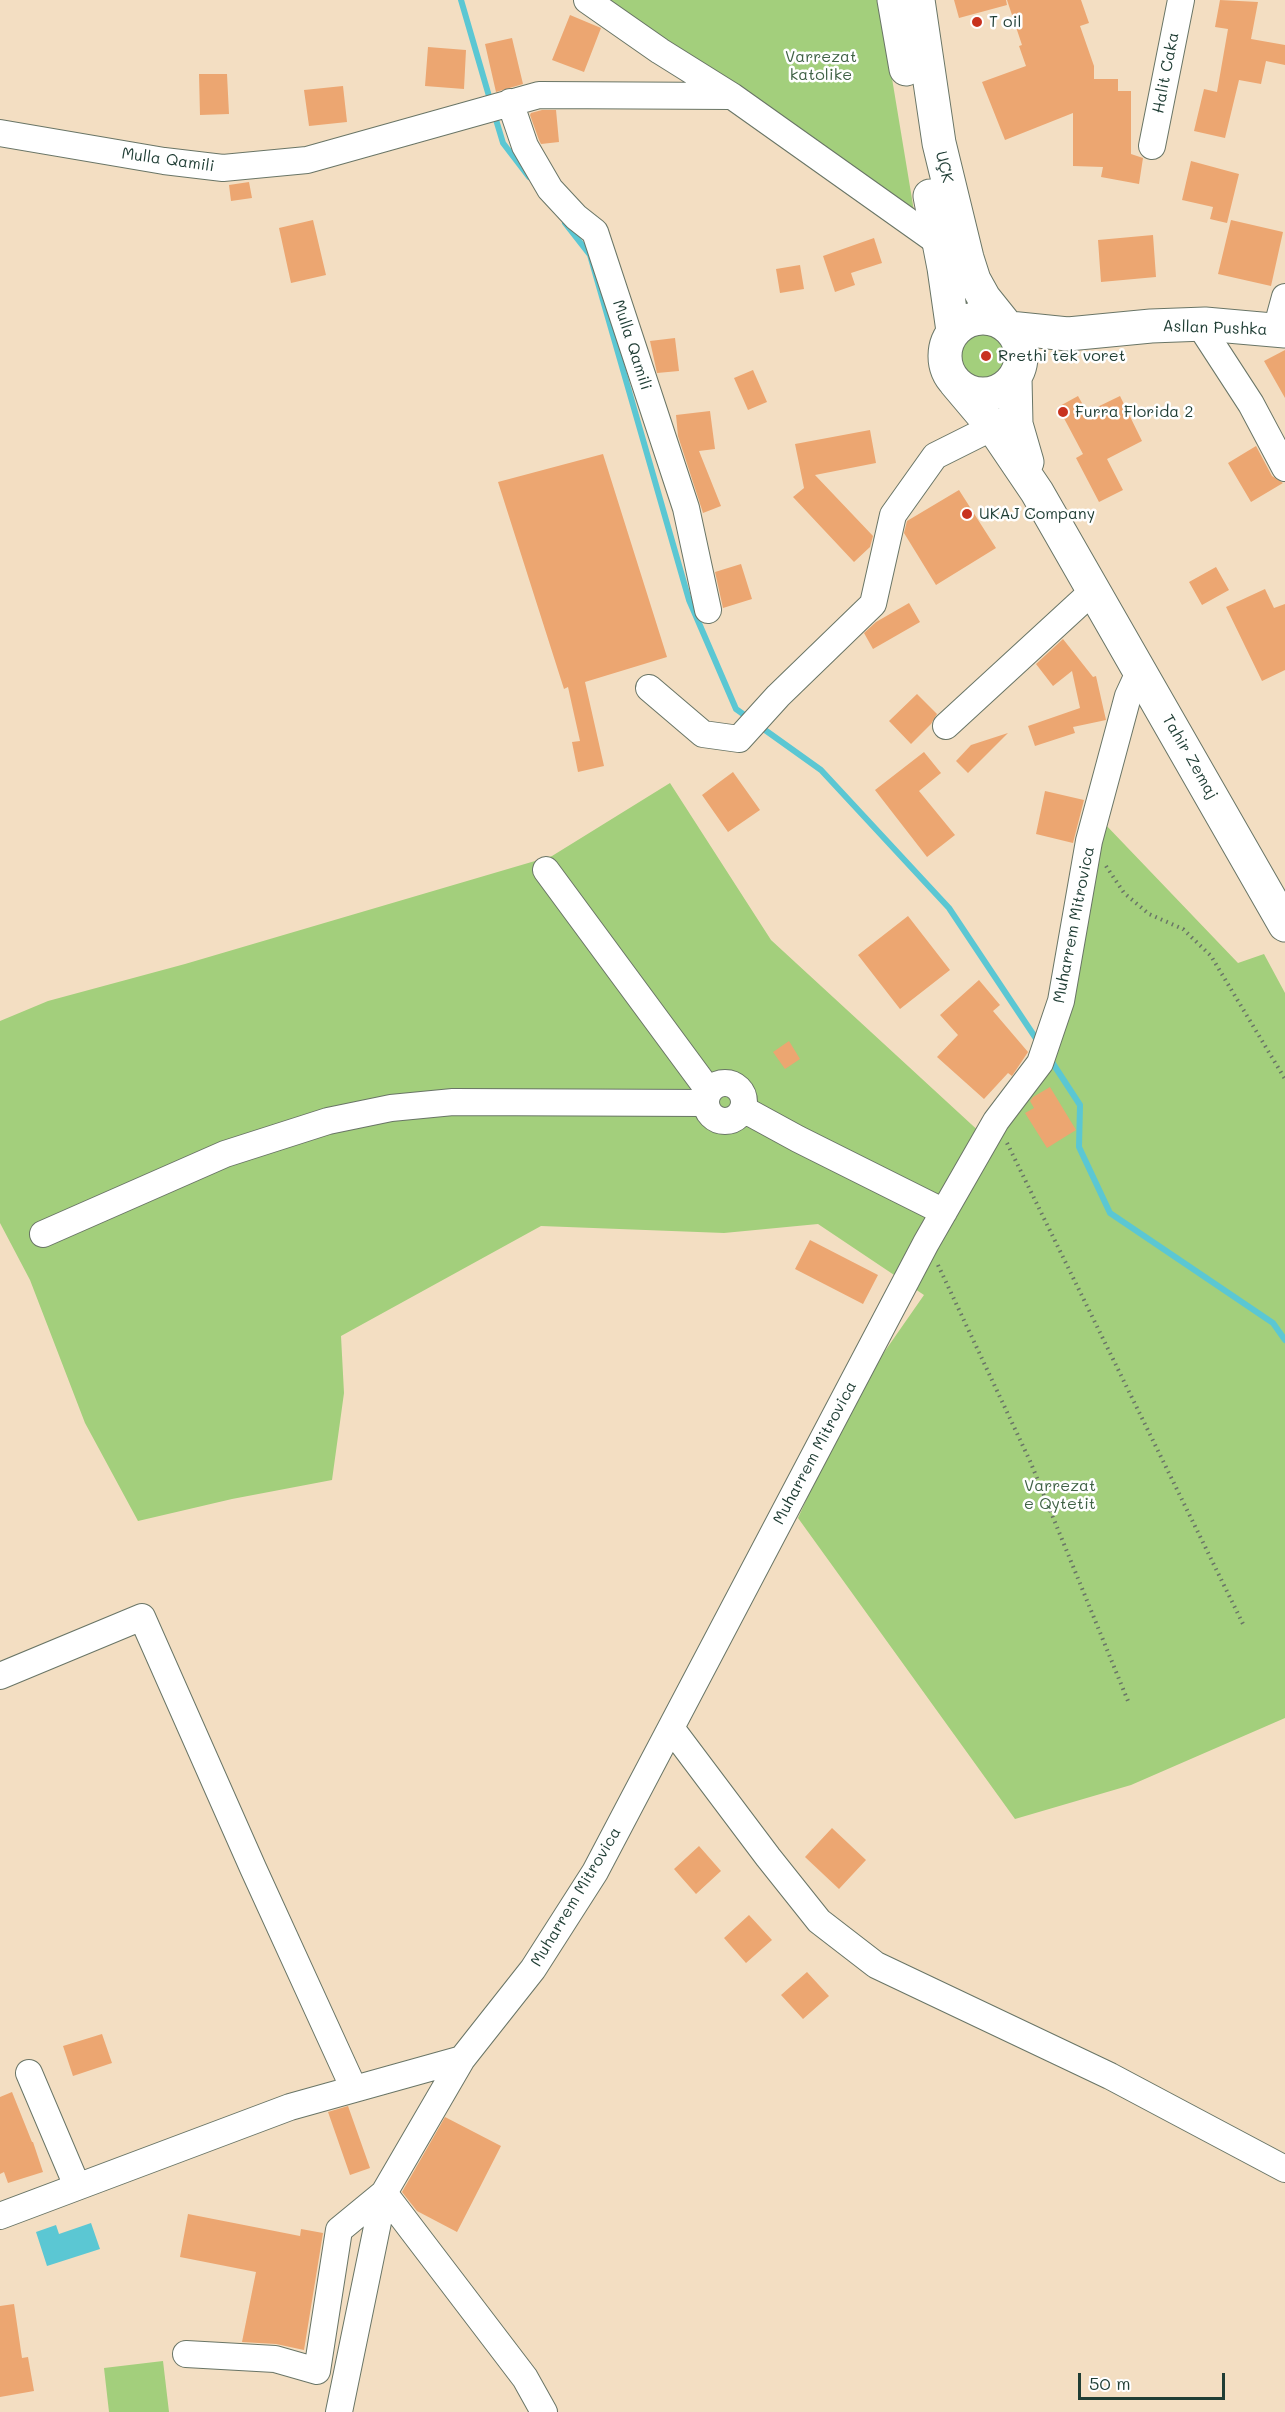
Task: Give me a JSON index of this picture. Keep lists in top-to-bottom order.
{
  "streets": {
    "main road": ["UÇK", "Asllan Pushka", "Tahir Zemaj"],
    "street": ["Halit Caka", "Mulla Qamili", "Muharrem Mitrovica"]
  },
  "crossings": [
    ["UÇK", "Asllan Pushka"],
    ["UÇK", "Tahir Zemaj"],
    ["Asllan Pushka", "Tahir Zemaj"],
    ["Tahir Zemaj", "Muharrem Mitrovica"]
  ],
  "parks": ["Varrezat katolike", "Varrezat e Qytetit"],
  "places": [
    "T oil",
    "Rrethi tek voret",
    "Furra Florida 2",
    "UKAJ Company"
  ],
  "scale_bar": "50 m"
}
